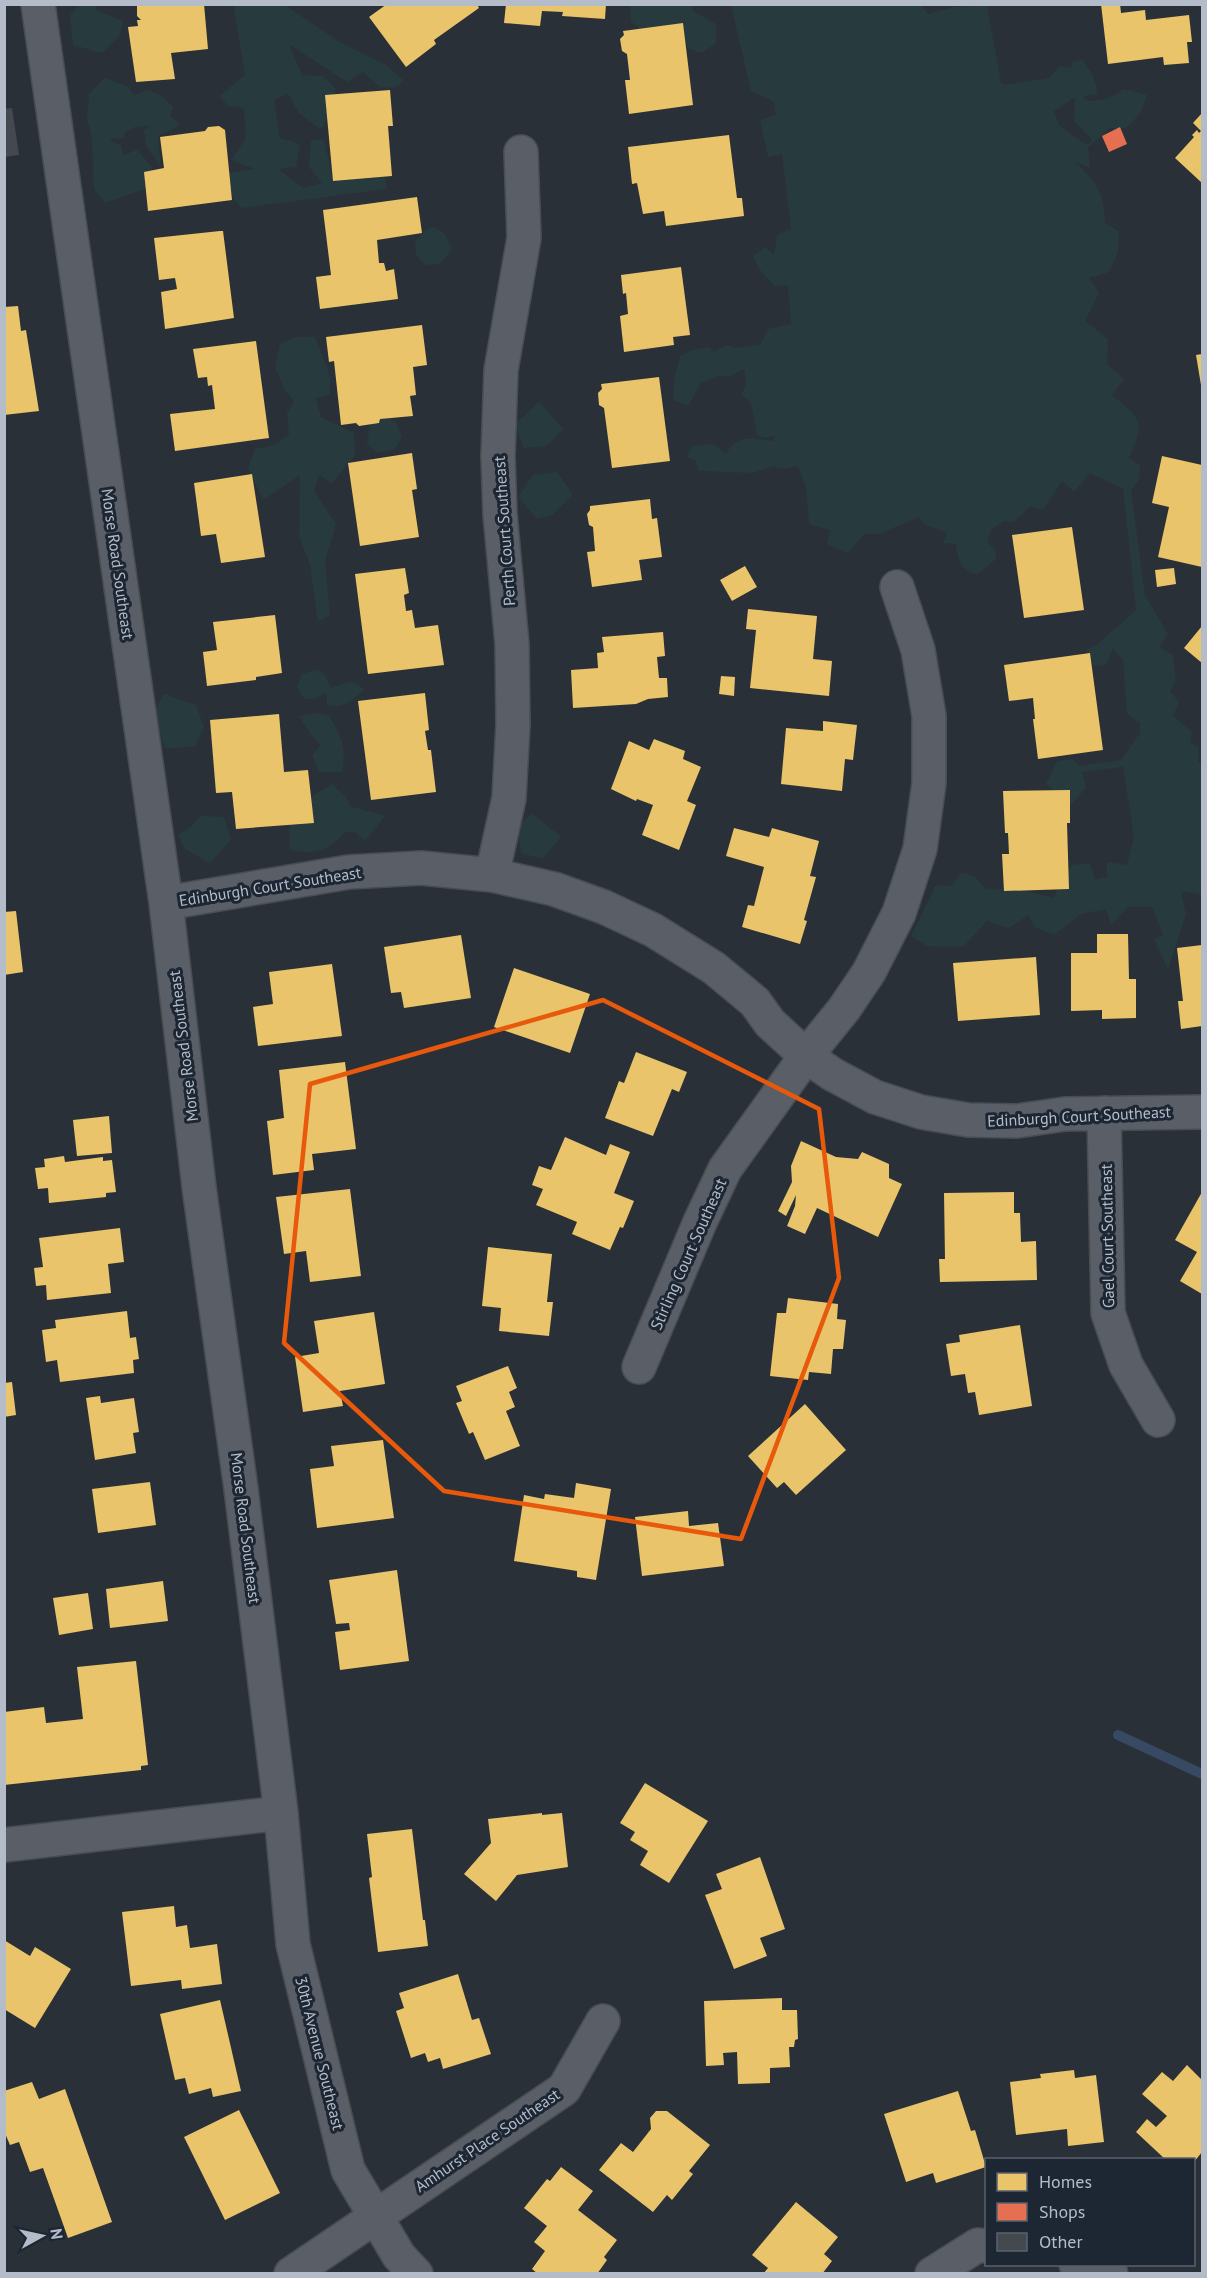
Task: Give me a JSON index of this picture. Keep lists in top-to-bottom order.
{
  "streets": {
    "street": [
      "Perth Court Southeast",
      "Morse Road Southeast",
      "Edinburgh Court Southeast",
      "Gael Court Southeast",
      "Stirling Court Southeast",
      "30th Avenue Southeast",
      "Amhurst Place Southeast"
    ]
  },
  "crossings": [
    ["Perth Court Southeast", "Edinburgh Court Southeast"],
    ["Morse Road Southeast", "Edinburgh Court Southeast"],
    ["Morse Road Southeast", "30th Avenue Southeast"],
    ["Edinburgh Court Southeast", "Gael Court Southeast"],
    ["Edinburgh Court Southeast", "Stirling Court Southeast"],
    ["30th Avenue Southeast", "Amhurst Place Southeast"]
  ],
  "legend": ["Homes", "Shops", "Other"],
  "north": "right"
}
